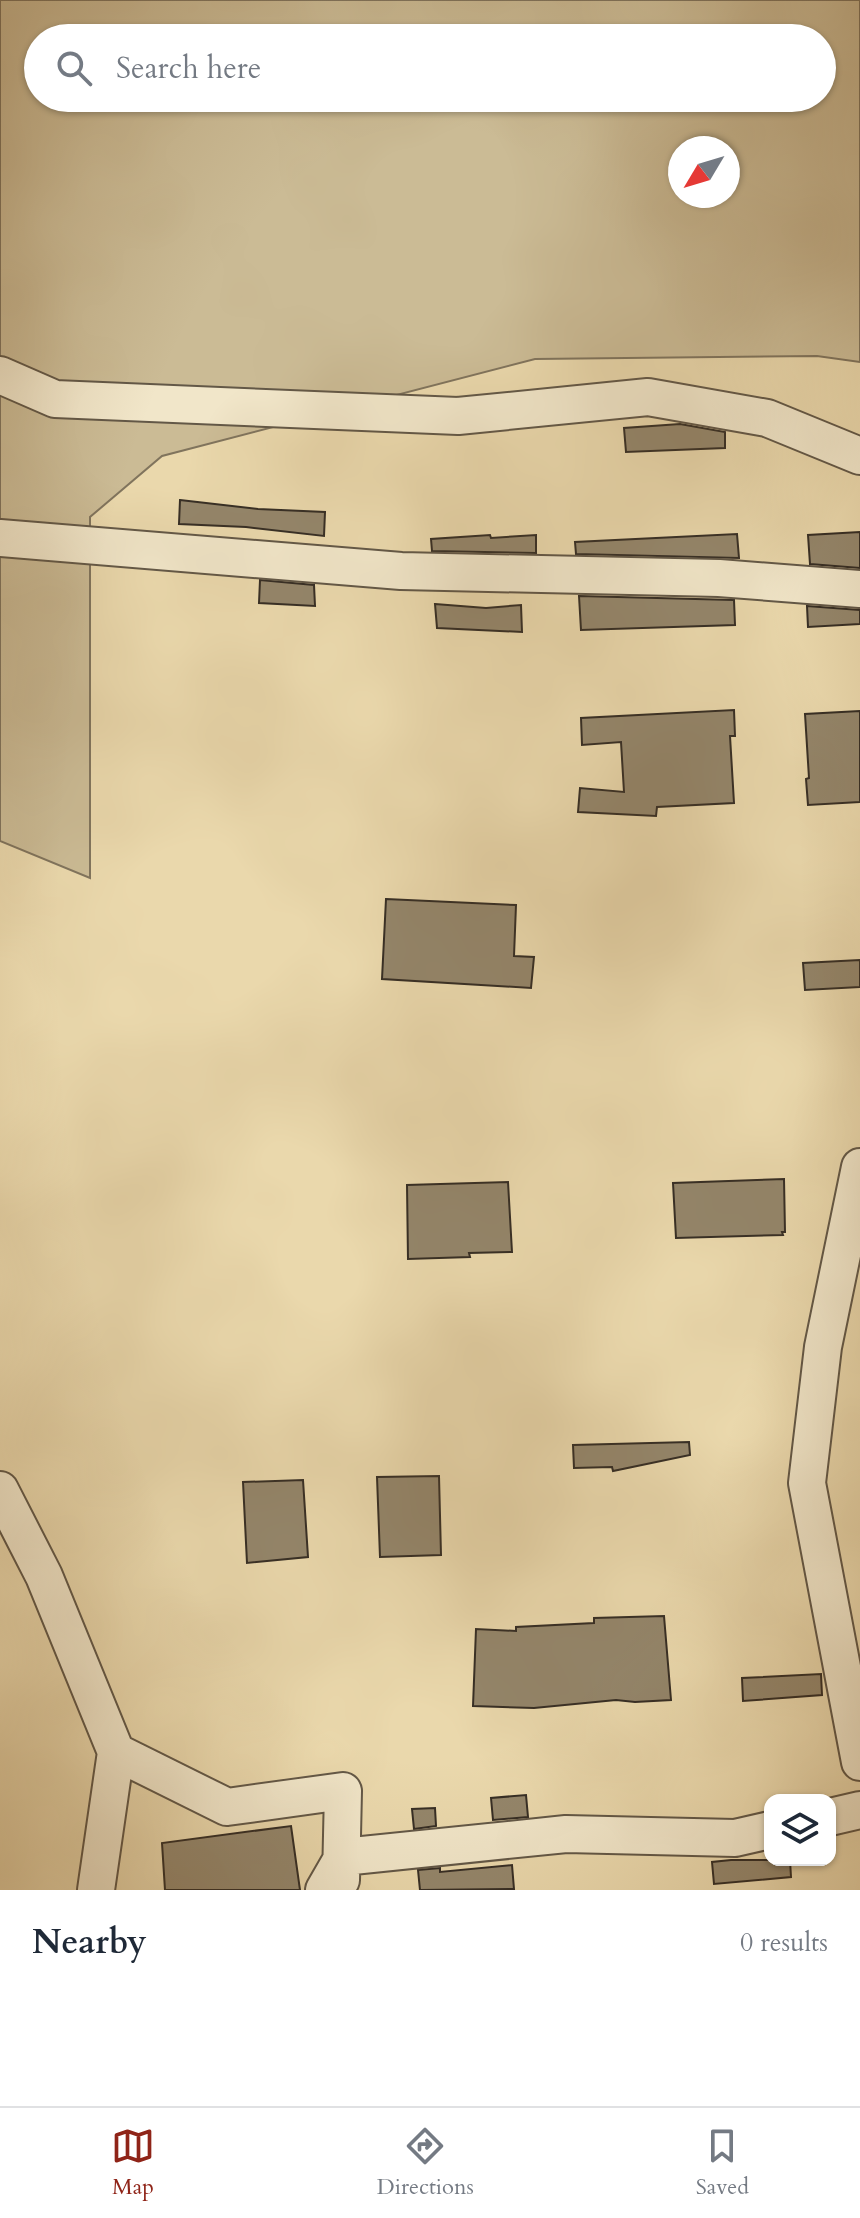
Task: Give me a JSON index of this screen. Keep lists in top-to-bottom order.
{
  "north": "bottom left",
  "page": {
    "search": "Search here",
    "heading": ["Nearby", "0 results"],
    "nav": ["Map", "Directions", "Saved"]
  }
}
